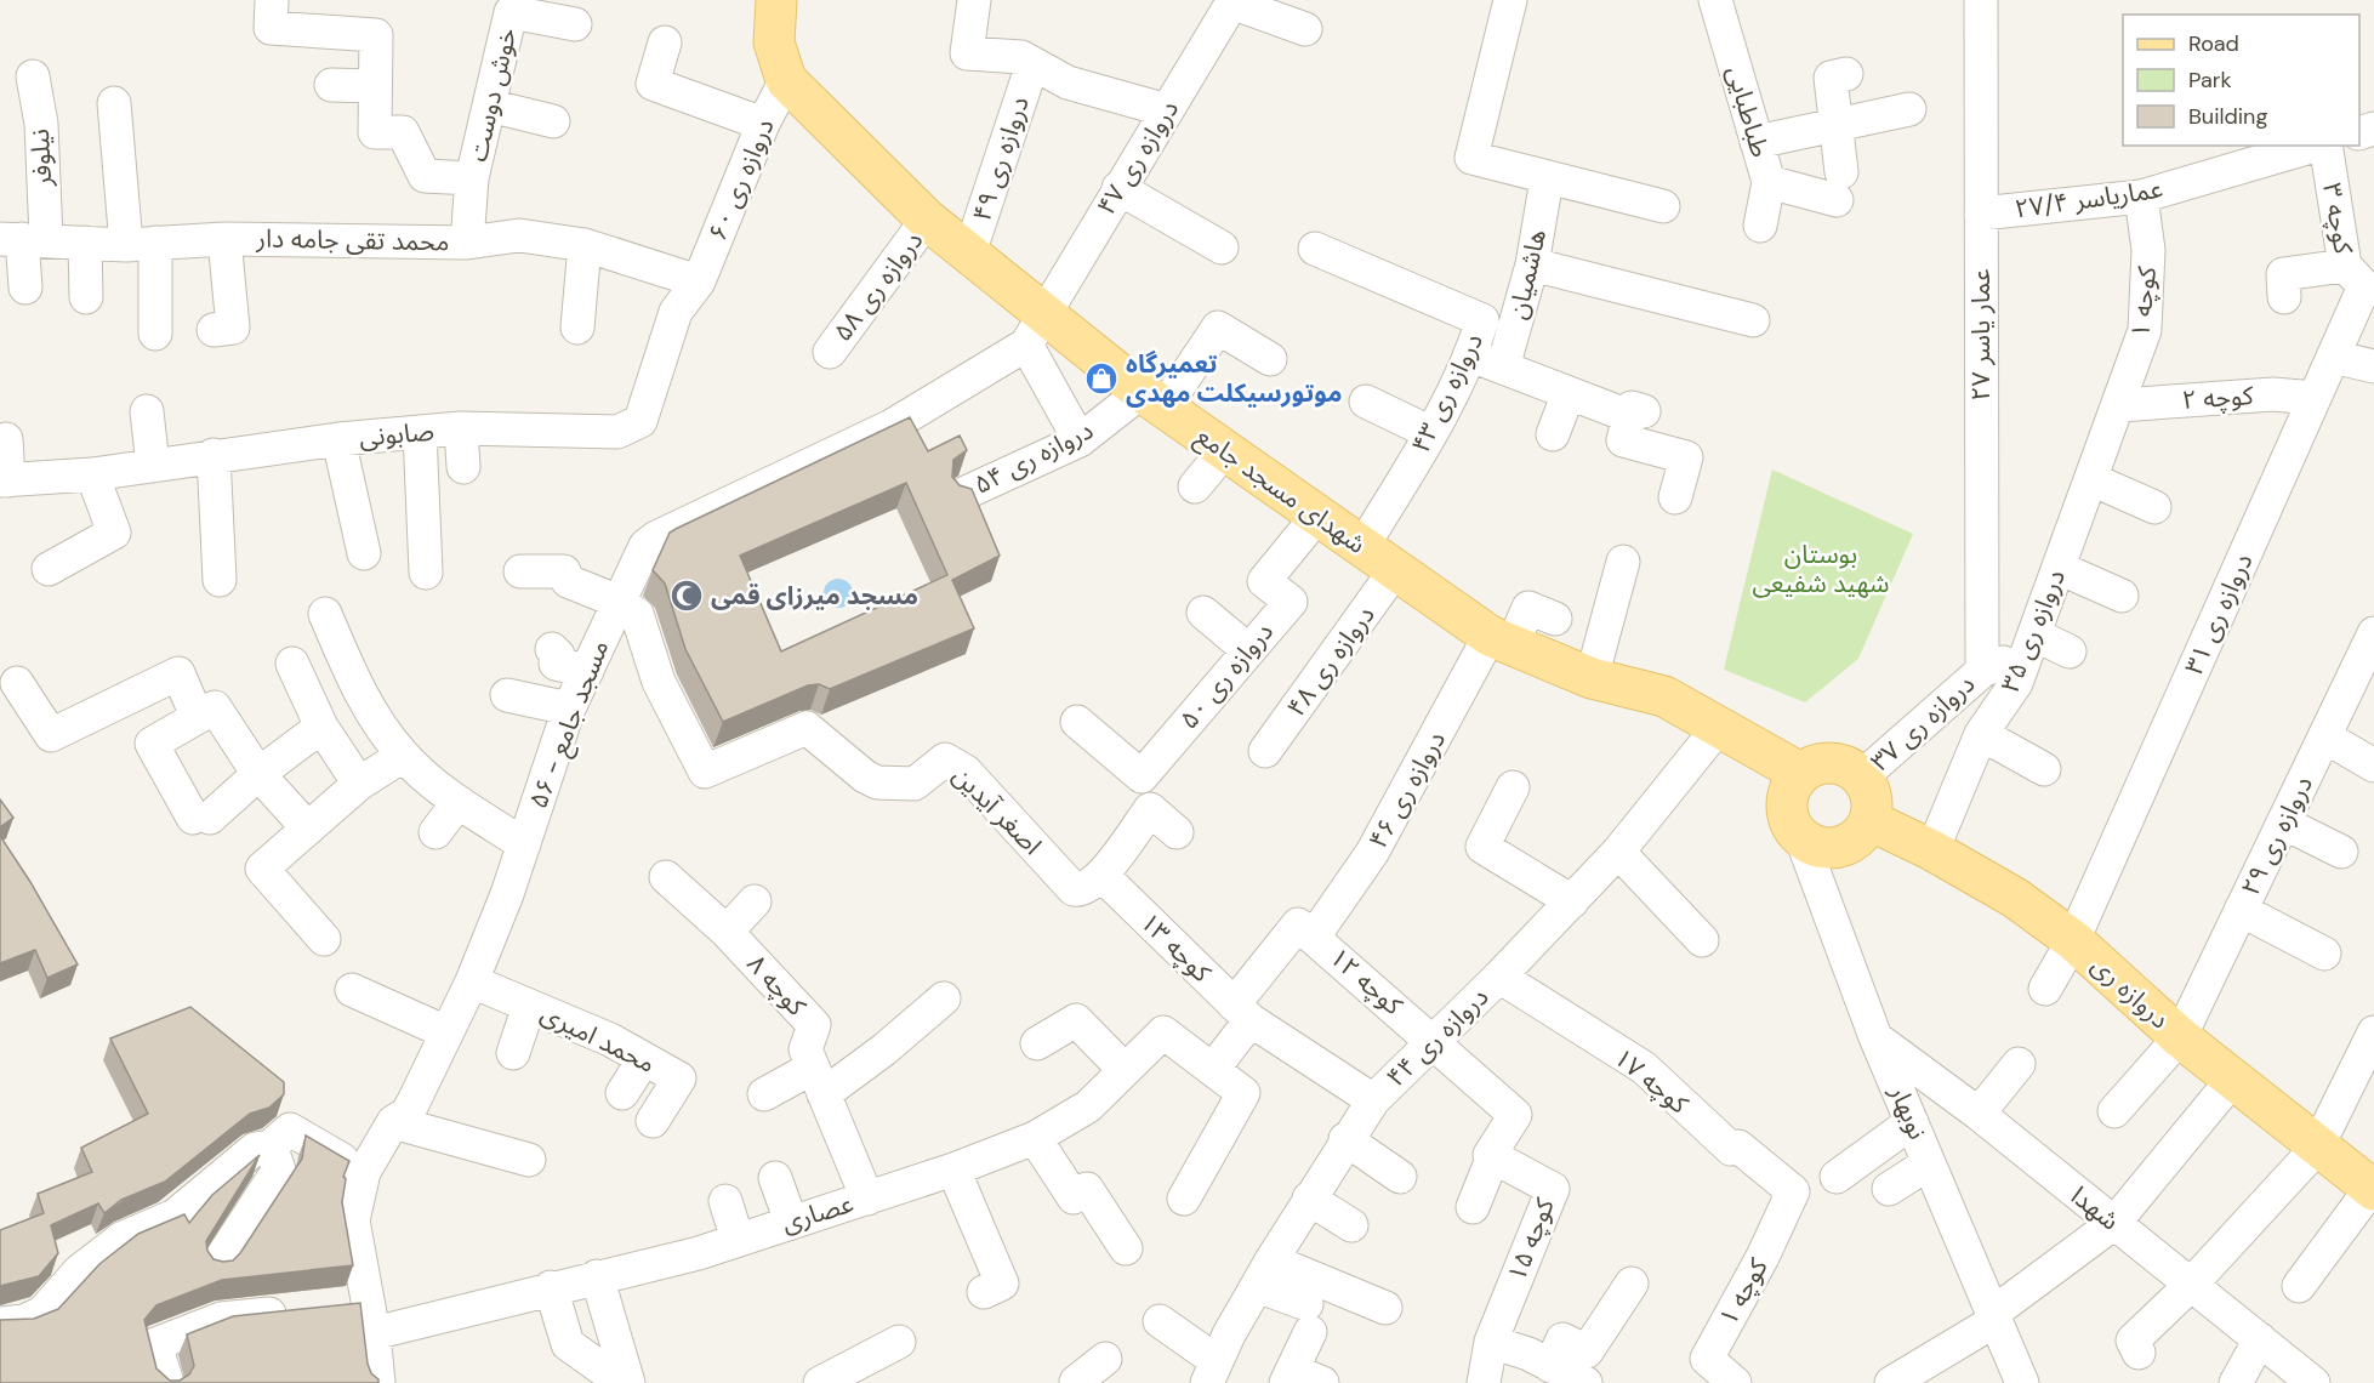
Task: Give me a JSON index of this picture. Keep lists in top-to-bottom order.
{
  "streets": {
    "main road": ["شهدای مسجد جامع", "دروازه ری"],
    "street": [
      "خوش دوست",
      "طباطبایی",
      "نیلوفر",
      "دروازه ری ۴۷",
      "دروازه ری ۴۹",
      "دروازه ری ۶۰",
      "عماریاسر ۲۷/۴",
      "کوچه ۳",
      "محمد تقی جامه دار",
      "هاشمیان",
      "دروازه ری ۵۸",
      "کوچه ۱",
      "عمار یاسر ۲۷",
      "دروازه ری ۴۳",
      "کوچه ۲",
      "صابونی",
      "دروازه ری ۵۴",
      "دروازه ری ۳۱",
      "دروازه ری ۳۵",
      "دروازه ری ۴۸",
      "دروازه ری ۵۰",
      "دروازه ری ۳۷",
      "۵۶ - مسجد جامع",
      "دروازه ری ۴۶",
      "اصغر آیدین",
      "دروازه ری ۲۹",
      "کوچه ۱۳",
      "کوچه ۱۲",
      "کوچه ۸",
      "دروازه ری ۴۴",
      "محمد امیری",
      "کوچه ۱۷",
      "نوبهار",
      "شهدا",
      "عصاری",
      "کوچه ۱۵"
    ]
  },
  "crossings": [
    ["خوش دوست", "محمد تقی جامه دار"],
    ["نیلوفر", "محمد تقی جامه دار"],
    ["دروازه ری ۴۷", "شهدای مسجد جامع"],
    ["دروازه ری ۴۷", "۵۶ - مسجد جامع"],
    ["دروازه ری ۴۹", "شهدای مسجد جامع"],
    ["دروازه ری ۶۰", "محمد تقی جامه دار"],
    ["دروازه ری ۶۰", "صابونی"],
    ["دروازه ری ۶۰", "شهدای مسجد جامع"],
    ["عماریاسر ۲۷/۴", "کوچه ۱"],
    ["عماریاسر ۲۷/۴", "عمار یاسر ۲۷"],
    ["کوچه ۳", "دروازه ری ۳۱"],
    ["محمد تقی جامه دار", "صابونی"],
    ["دروازه ری ۵۸", "شهدای مسجد جامع"],
    ["کوچه ۱", "کوچه ۲"],
    ["کوچه ۱", "دروازه ری ۳۵"],
    ["کوچه ۱", "کوچه ۱۷"],
    ["عمار یاسر ۲۷", "دروازه ری ۳۷"],
    ["دروازه ری ۴۳", "شهدای مسجد جامع"],
    ["کوچه ۲", "دروازه ری ۳۱"],
    ["کوچه ۲", "دروازه ری ۳۵"],
    ["دروازه ری ۵۴", "شهدای مسجد جامع"],
    ["شهدای مسجد جامع", "دروازه ری ۴۸"],
    ["شهدای مسجد جامع", "دروازه ری ۵۰"],
    ["شهدای مسجد جامع", "دروازه ری ۳۷"],
    ["شهدای مسجد جامع", "۵۶ - مسجد جامع"],
    ["شهدای مسجد جامع", "دروازه ری ۴۶"],
    ["شهدای مسجد جامع", "دروازه ری"],
    ["شهدای مسجد جامع", "دروازه ری ۴۴"],
    ["شهدای مسجد جامع", "نوبهار"],
    ["دروازه ری ۳۱", "دروازه ری"],
    ["دروازه ری ۳۵", "دروازه ری ۳۷"],
    ["دروازه ری ۳۵", "دروازه ری"],
    ["دروازه ری ۳۷", "دروازه ری"],
    ["دروازه ری ۳۷", "نوبهار"],
    ["۵۶ - مسجد جامع", "اصغر آیدین"],
    ["۵۶ - مسجد جامع", "محمد امیری"],
    ["۵۶ - مسجد جامع", "عصاری"],
    ["دروازه ری ۴۶", "کوچه ۱۳"],
    ["دروازه ری ۴۶", "کوچه ۱۲"],
    ["دروازه ری ۴۶", "عصاری"],
    ["اصغر آیدین", "کوچه ۱۳"],
    ["دروازه ری ۲۹", "دروازه ری"],
    ["کوچه ۱۳", "دروازه ری ۴۴"],
    ["کوچه ۱۲", "دروازه ری ۴۴"],
    ["کوچه ۸", "عصاری"],
    ["دروازه ری", "نوبهار"],
    ["دروازه ری ۴۴", "کوچه ۱۷"],
    ["نوبهار", "شهدا"]
  ],
  "parks": ["بوستان شهید شفیعی"],
  "places": {
    "shop": ["تعمیرگاه موتورسیکلت مهدی"],
    "mosque": ["مسجد میرزای قمی"]
  },
  "legend": ["Road", "Park", "Building"]
}
